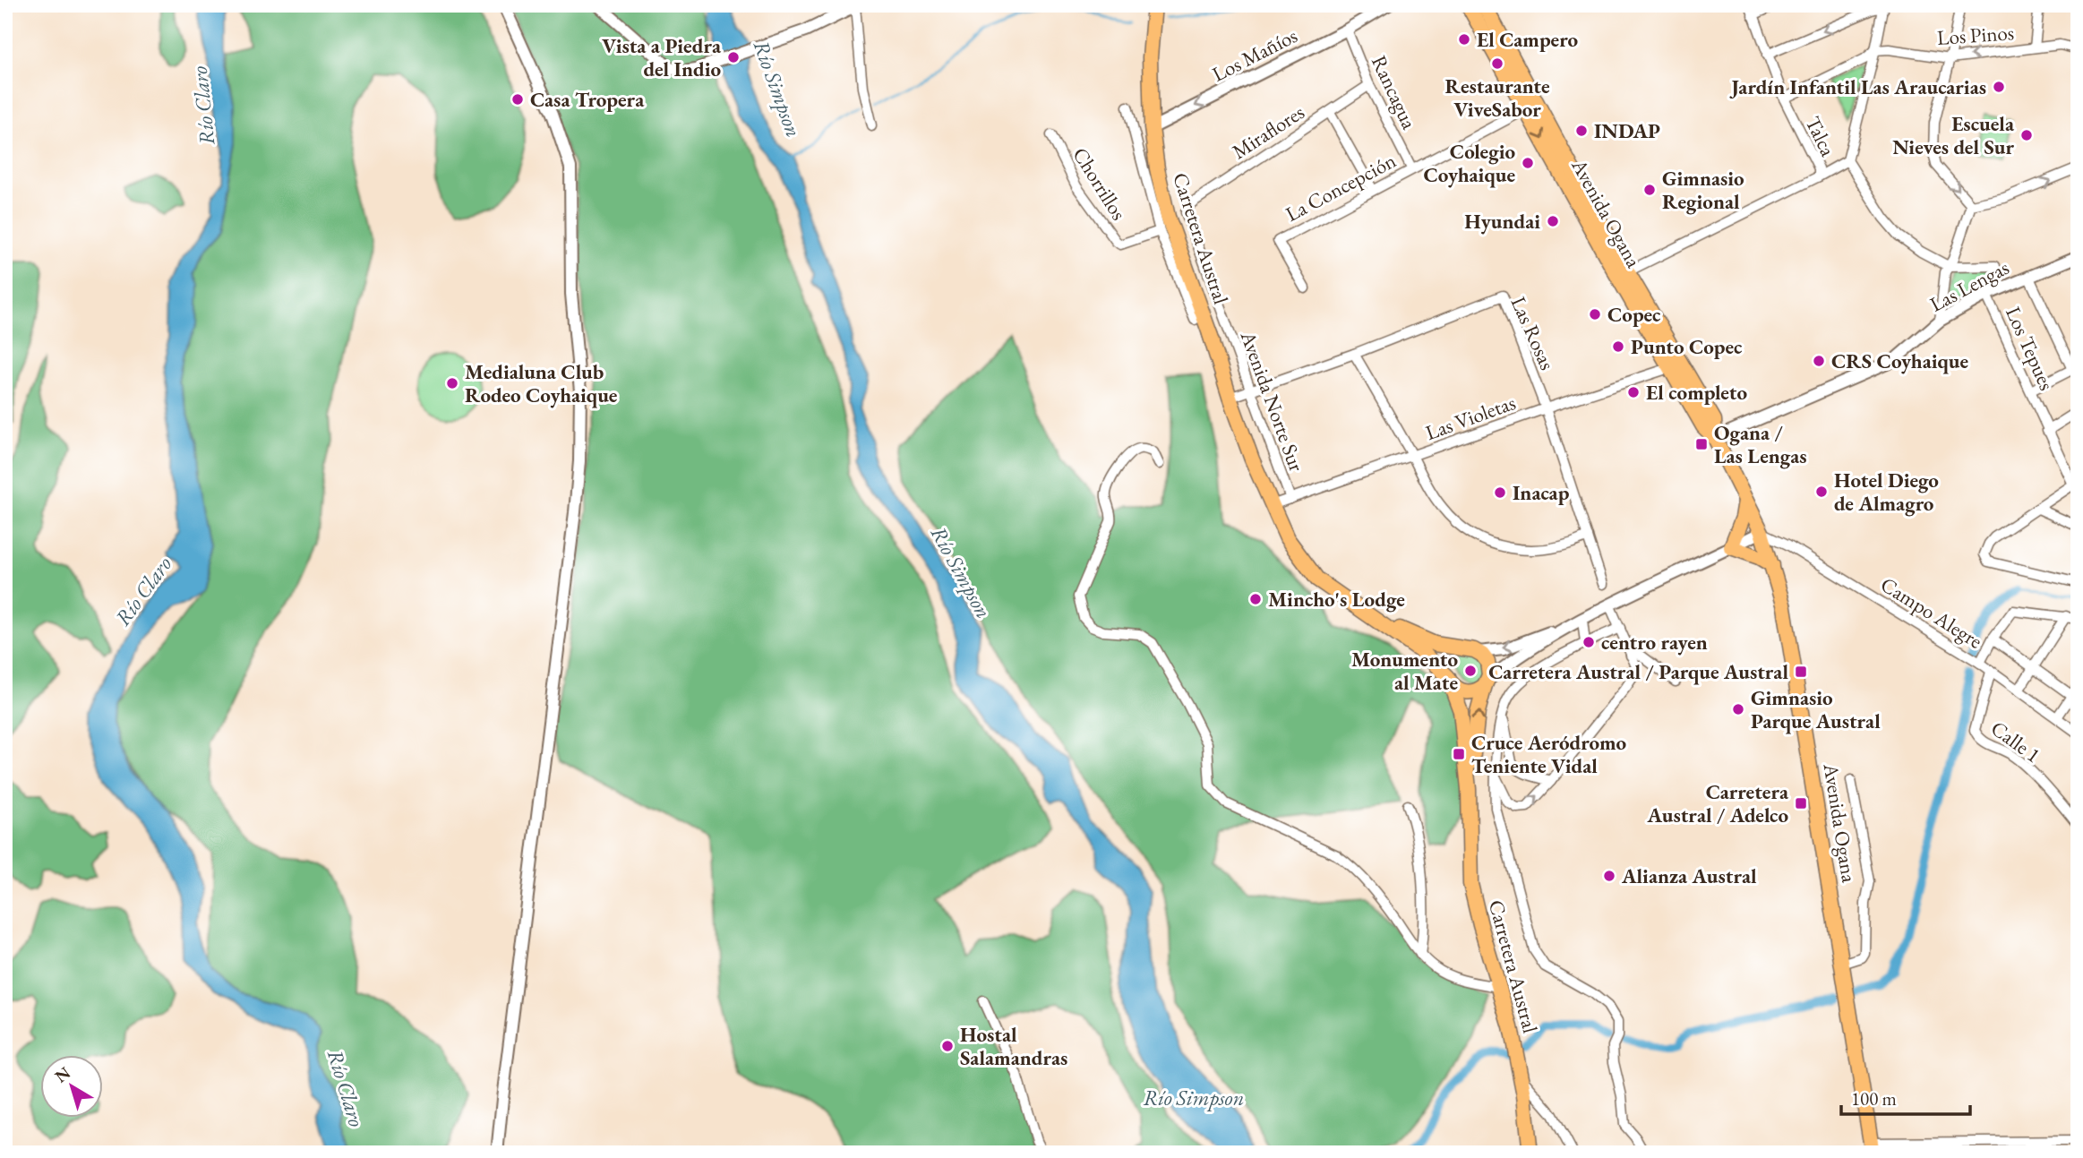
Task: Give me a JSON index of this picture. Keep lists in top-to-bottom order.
{
  "streets": {
    "main road": ["Avenida Ogana", "Carretera Austral"],
    "street": [
      "Los Pinos",
      "Los Mañíos",
      "Rancagua",
      "Miraflores",
      "Talca",
      "Chorrillos",
      "La Concepción",
      "Las Lengas",
      "Las Rosas",
      "Los Tepues",
      "Avenida Norte Sur",
      "Las Violetas",
      "Campo Alegre",
      "Calle 1"
    ]
  },
  "crossings": [
    ["Los Mañíos", "Rancagua"],
    ["Los Mañíos", "Carretera Austral"],
    ["Rancagua", "Miraflores"],
    ["Rancagua", "La Concepción"],
    ["Miraflores", "Avenida Norte Sur"],
    ["La Concepción", "Avenida Ogana"],
    ["Avenida Ogana", "Las Lengas"],
    ["Avenida Ogana", "Las Violetas"],
    ["Avenida Ogana", "Campo Alegre"],
    ["Carretera Austral", "Las Rosas"],
    ["Carretera Austral", "Las Violetas"],
    ["Las Lengas", "Los Tepues"],
    ["Las Rosas", "Avenida Norte Sur"],
    ["Las Rosas", "Las Violetas"],
    ["Avenida Norte Sur", "Las Violetas"],
    ["Campo Alegre", "Calle 1"]
  ],
  "one_way": ["Los Pinos", "Los Mañíos"],
  "water": ["Río Simpson", "Río Claro"],
  "places": {
    "other": [
      "El Campero",
      "Vista a Piedra del Indio",
      "Restaurante ViveSabor",
      "Jardín Infantil Las Araucarias",
      "Casa Tropera",
      "INDAP",
      "Escuela Nieves del Sur",
      "Colegio Coyhaique",
      "Gimnasio Regional",
      "Hyundai",
      "Copec",
      "Punto Copec",
      "CRS Coyhaique",
      "Medialuna Club Rodeo Coyhaique",
      "El completo",
      "Hotel Diego de Almagro",
      "Inacap",
      "Mincho's Lodge",
      "centro rayen",
      "Monumento al Mate",
      "Gimnasio Parque Austral",
      "Alianza Austral",
      "Hostal Salamandras"
    ],
    "transit": [
      "Ogana / Las Lengas",
      "Carretera Austral / Parque Austral",
      "Cruce Aeródromo Teniente Vidal",
      "Carretera Austral / Adelco"
    ]
  },
  "scale_bar": "100 m",
  "north": "top left"
}
